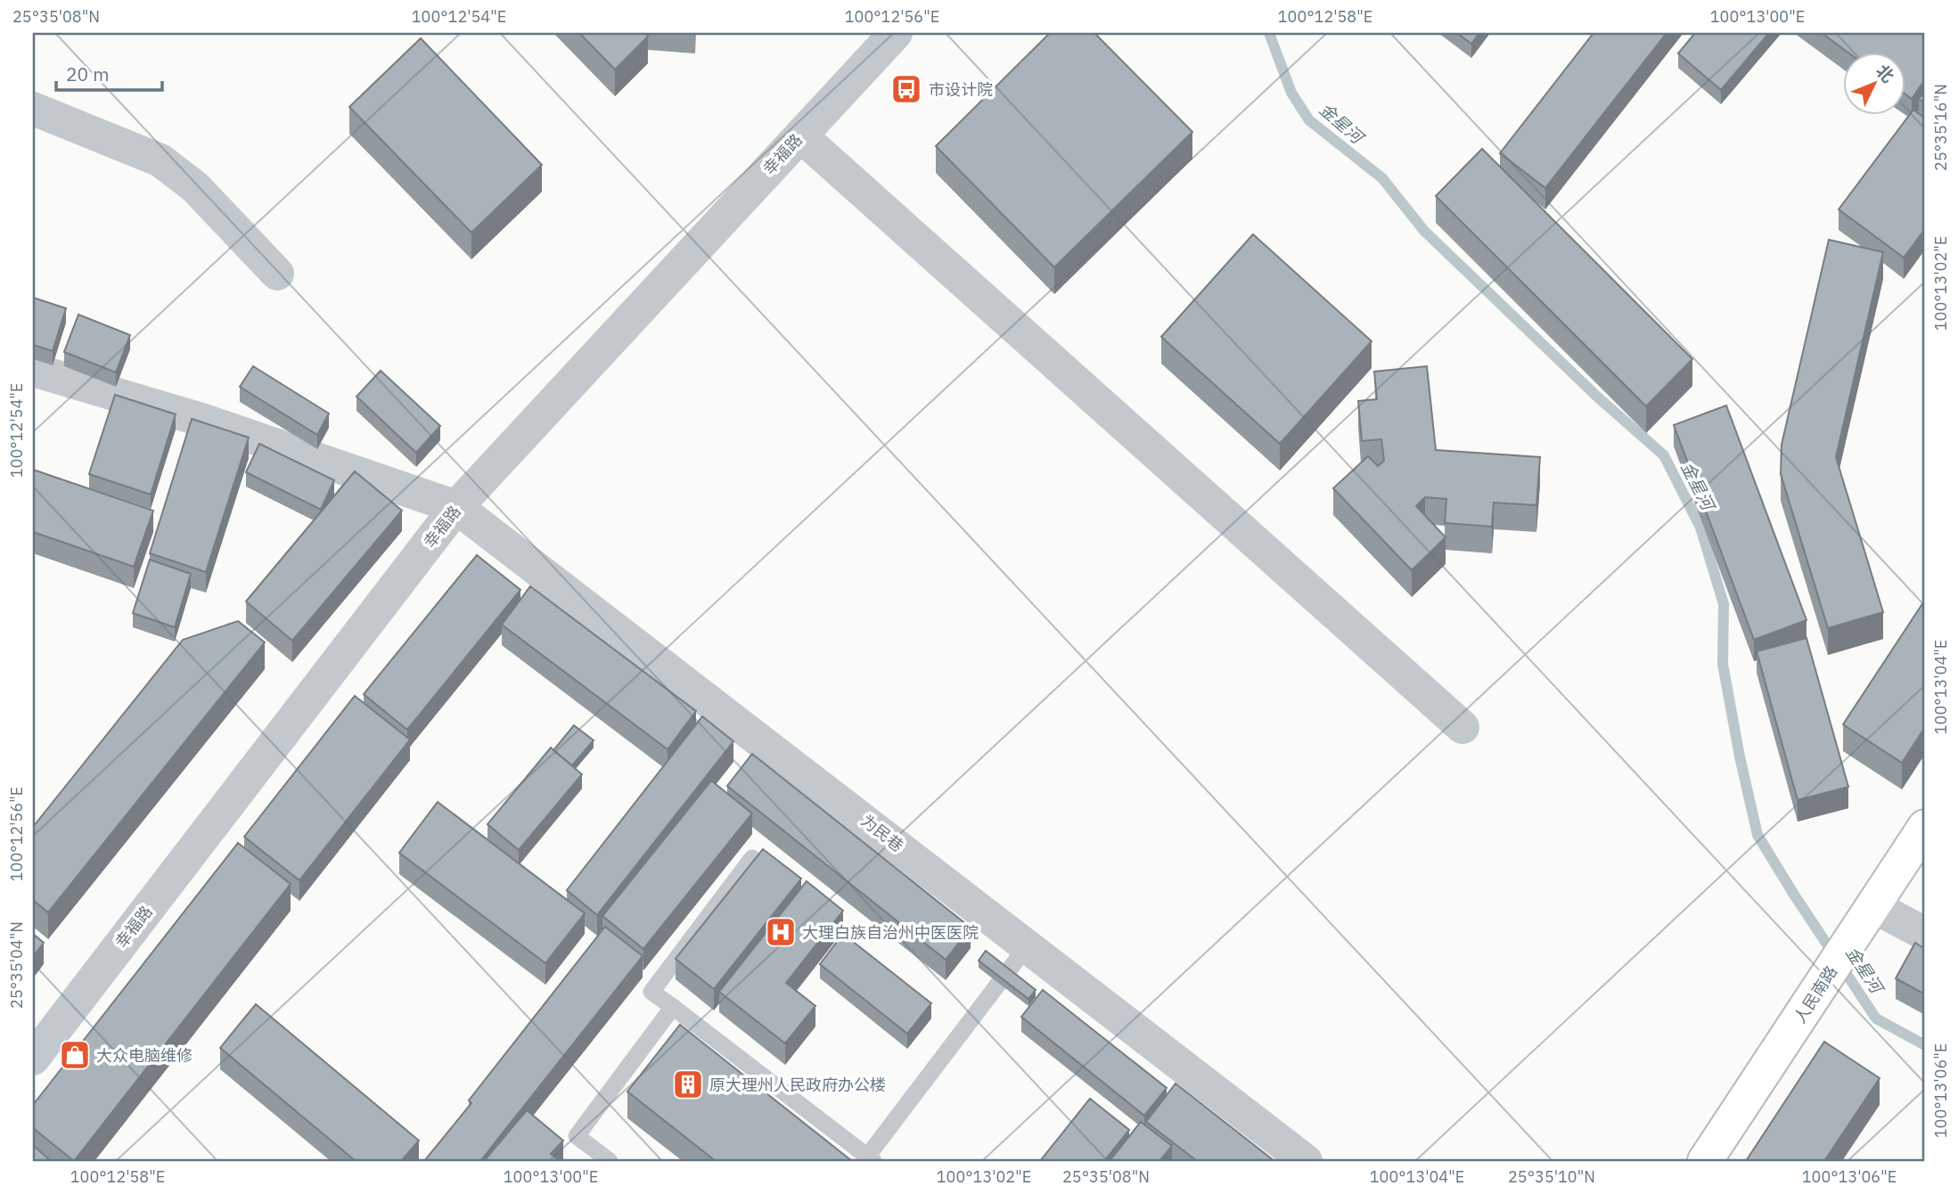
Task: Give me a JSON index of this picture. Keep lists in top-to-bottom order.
{
  "streets": {
    "main road": ["人民南路"],
    "street": ["幸福路", "为民巷"]
  },
  "crossings": [
    ["幸福路", "为民巷"]
  ],
  "water": ["金星河"],
  "places": {
    "bus stop": ["市设计院"],
    "hospital": ["大理白族自治州中医医院"],
    "shop": ["大众电脑维修"],
    "building": ["原大理州人民政府办公楼"]
  },
  "scale_bar": "20 m",
  "north": "top right",
  "coordinates": [
    "25°35'08\"N",
    "100°12'54\"E",
    "100°12'56\"E",
    "100°12'58\"E",
    "100°13'00\"E",
    "25°35'16\"N",
    "100°13'02\"E",
    "100°13'04\"E",
    "25°35'04\"N",
    "100°13'06\"E",
    "25°35'10\"N"
  ]
}
